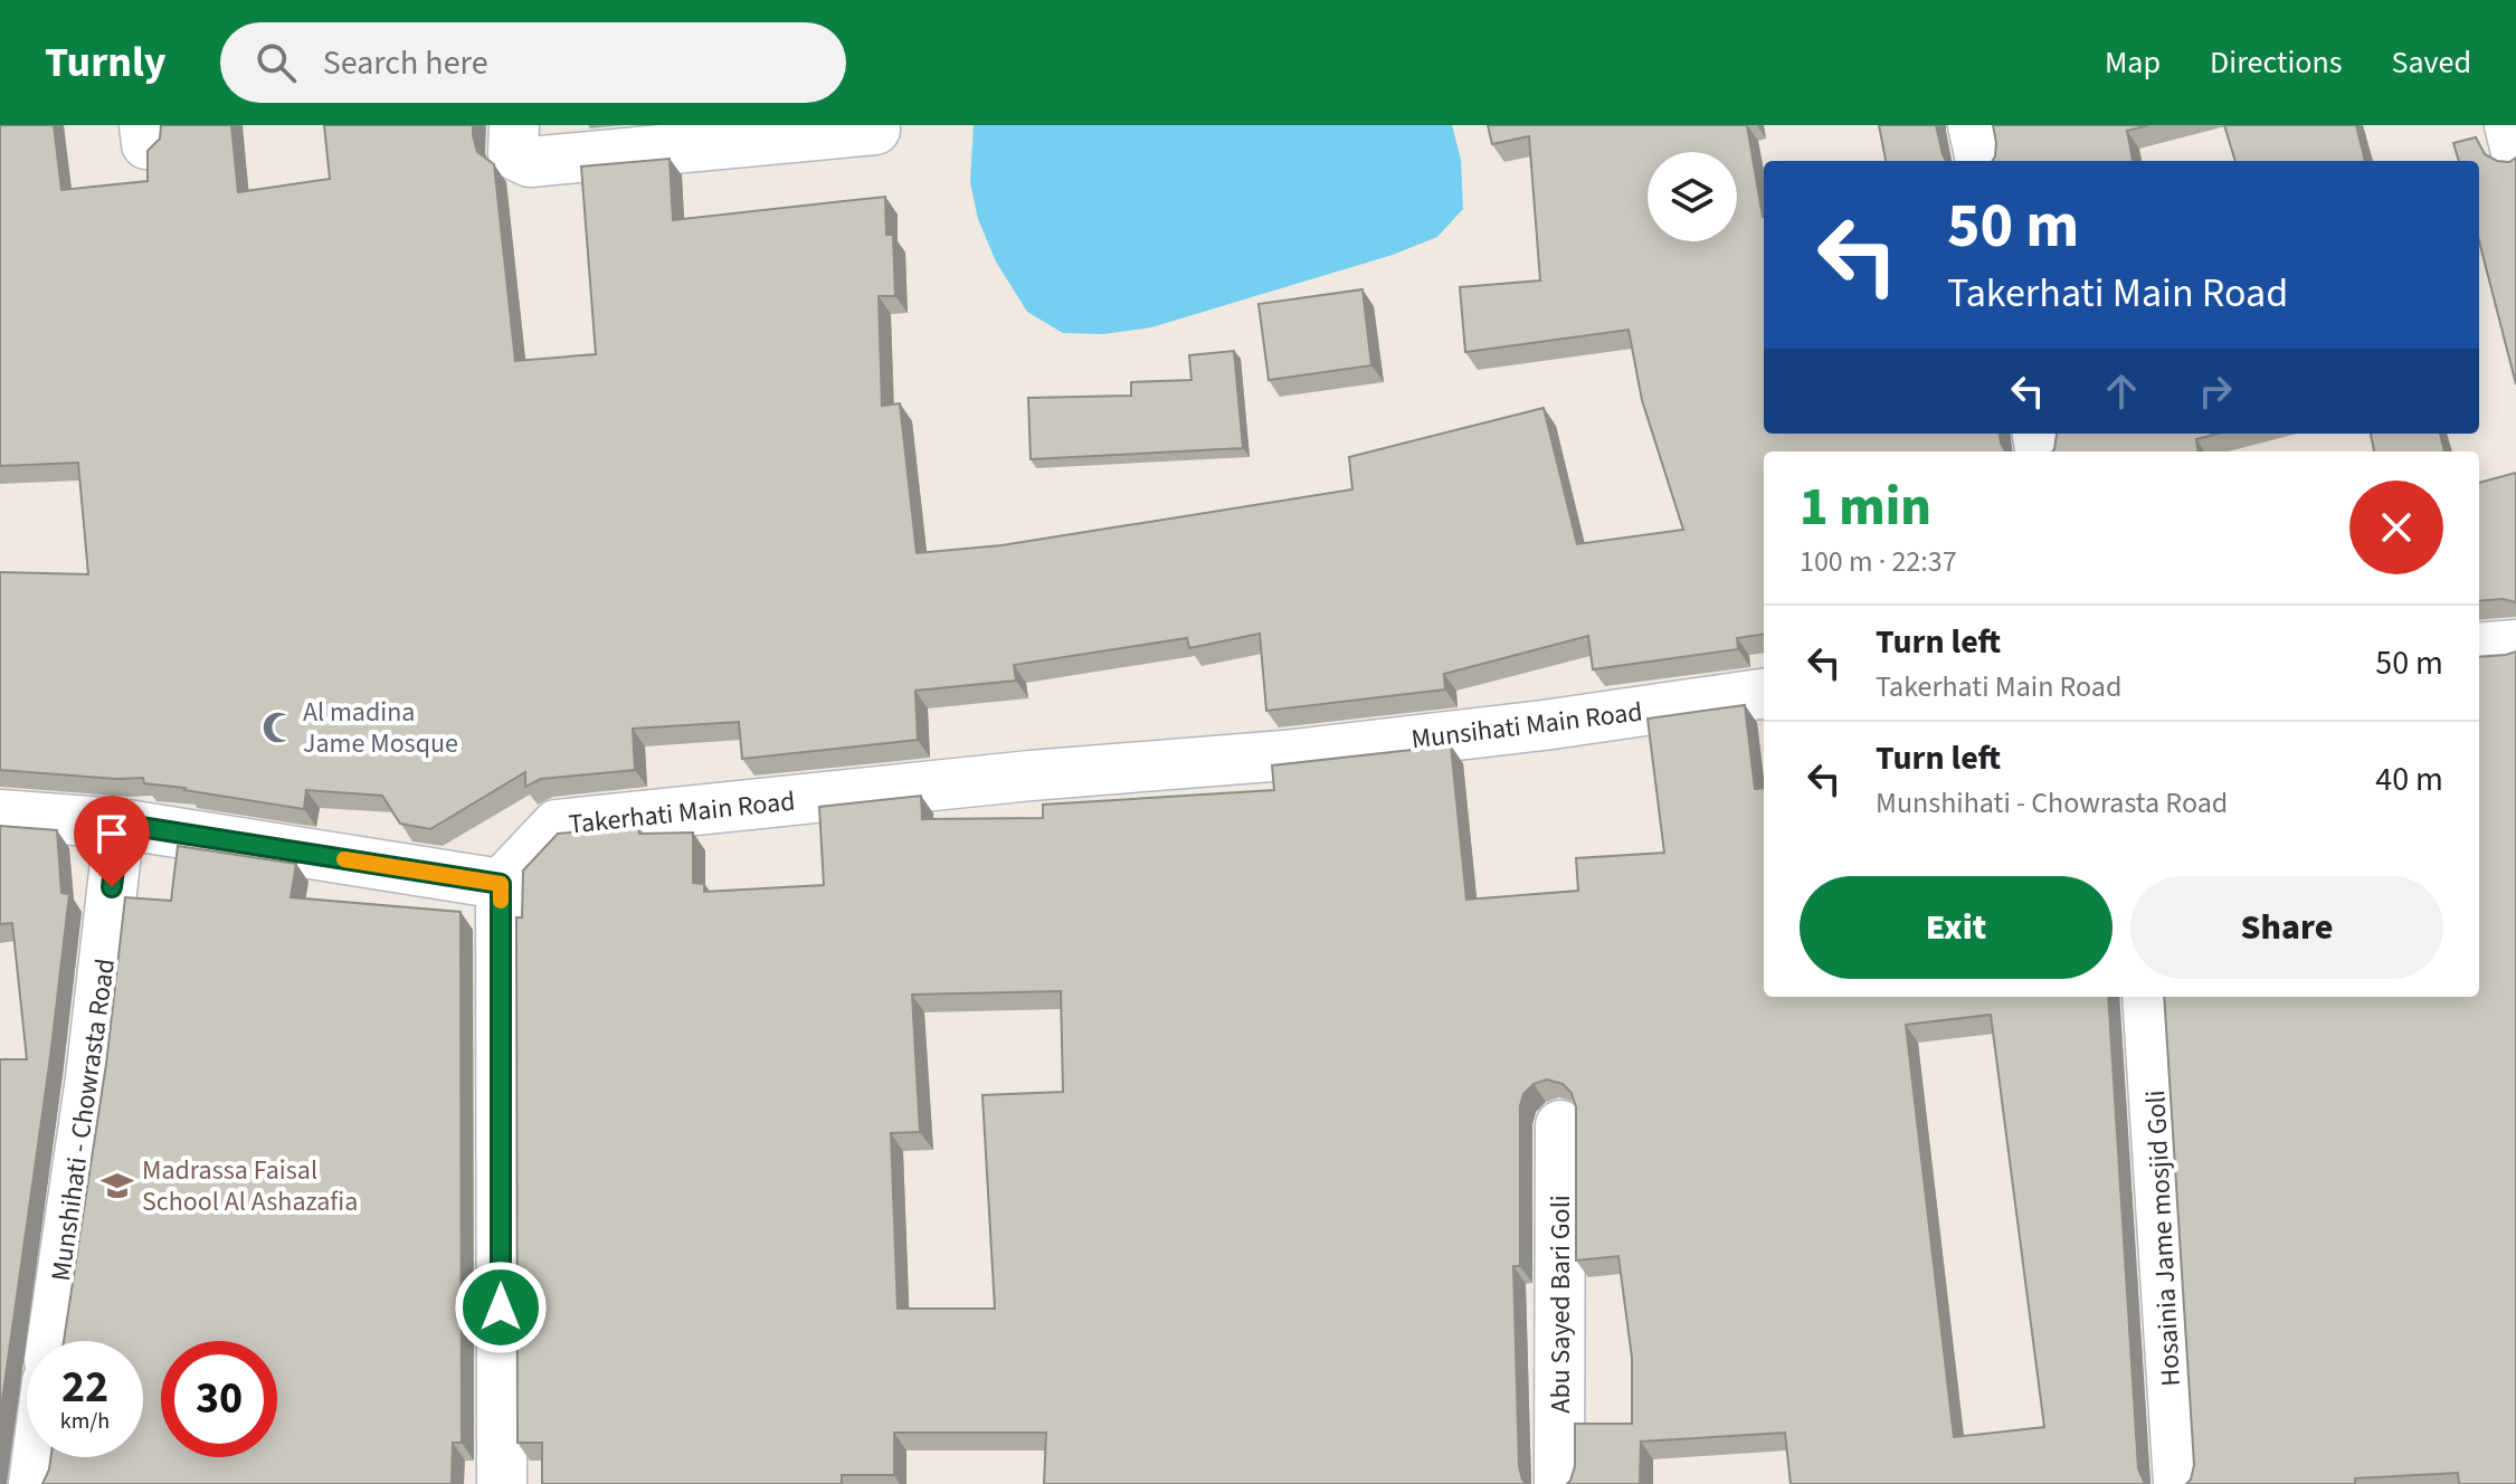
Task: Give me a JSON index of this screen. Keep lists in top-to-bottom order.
{
  "streets": {
    "street": [
      "Munsihati Main Road",
      "Takerhati Main Road",
      "Munshihati - Chowrasta Road",
      "Hosainia Jame mosjid Goli",
      "Abu Sayed Bari Goli"
    ]
  },
  "crossings": [
    ["Munsihati Main Road", "Takerhati Main Road"]
  ],
  "places": {
    "mosque": ["Al madina Jame Mosque"],
    "school or university": ["Madrassa Faisal School Al Ashazafia"]
  },
  "page": {
    "header": "Turnly",
    "search": "Search here",
    "nav": ["Map", "Directions", "Saved"],
    "turn": ["50 m", "Takerhati Main Road"],
    "heading": ["1 min", "100 m · 22:37"],
    "list": [
      {
        "name": "Turn left",
        "note": "Takerhati Main Road",
        "value": "50 m"
      },
      {
        "name": "Turn left",
        "note": "Munshihati - Chowrasta Road",
        "value": "40 m"
      }
    ],
    "buttons": ["Exit", "Share"],
    "speed": "22 km/h",
    "limit": "30"
  }
}
